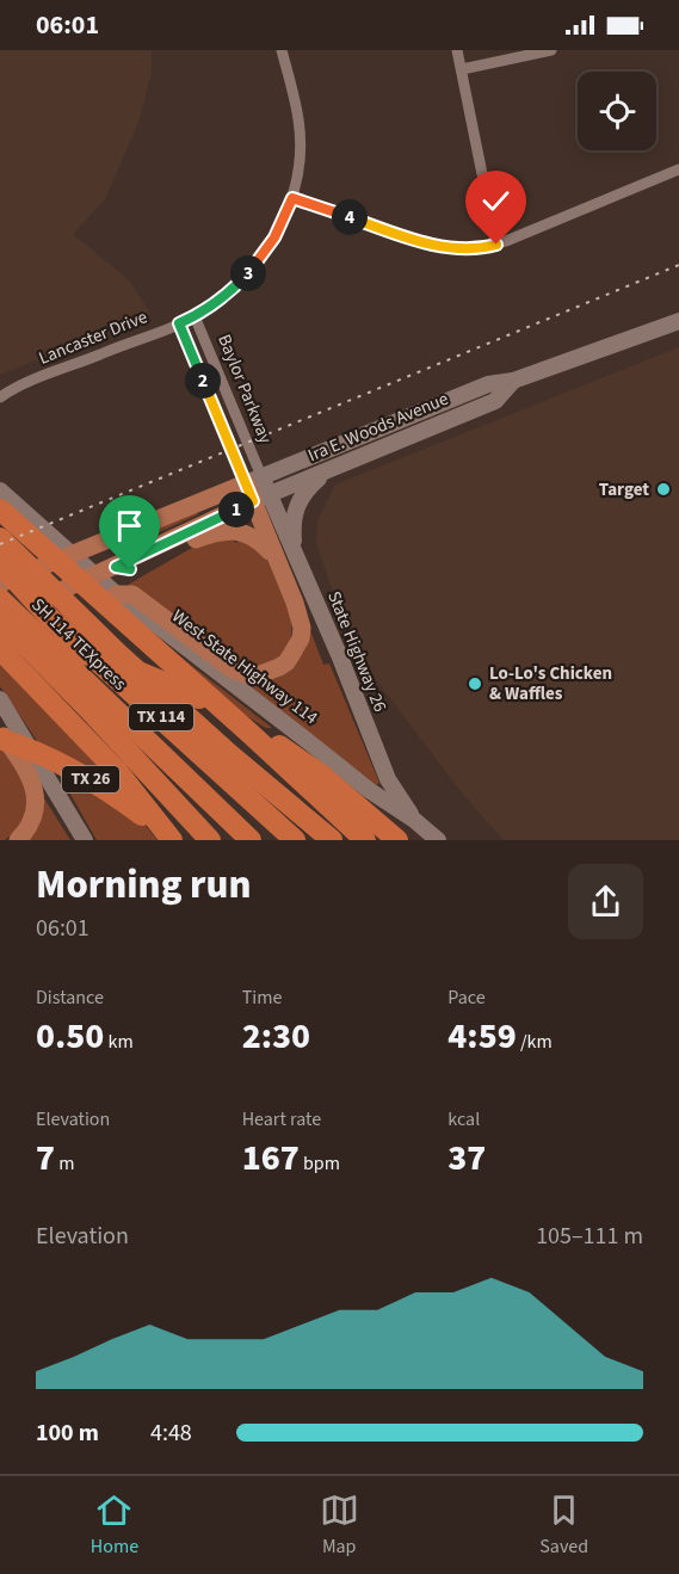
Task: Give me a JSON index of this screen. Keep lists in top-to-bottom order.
{
  "streets": {
    "highway": ["SH 114 TEXpress", "TX 114", "TX 26"],
    "main road": ["Ira E. Woods Avenue", "State Highway 26", "West State Highway 114"],
    "street": ["Lancaster Drive", "Baylor Parkway"]
  },
  "crossings": [
    ["Lancaster Drive", "Baylor Parkway"],
    ["Baylor Parkway", "Ira E. Woods Avenue"],
    ["Ira E. Woods Avenue", "State Highway 26"],
    ["SH 114 TEXpress", "TX 114"],
    ["State Highway 26", "West State Highway 114"]
  ],
  "places": ["Target", "Lo-Lo's Chicken & Waffles"],
  "page": {
    "status": "06:01",
    "pins": [
      "4",
      "3",
      "2",
      "1"
    ],
    "heading": ["Morning run", "06:01"],
    "stats": [
      ["Distance", "0.50 km"],
      ["Time", "2:30"],
      ["Pace", "4:59 /km"],
      ["Elevation", "7 m"],
      ["Heart rate", "167 bpm"],
      ["kcal", "37"]
    ],
    "chart": ["Elevation", "105–111 m"],
    "list": [
      {
        "name": "100 m",
        "note": "4:48"
      }
    ],
    "tabs": ["Home", "Map", "Saved"]
  }
}
